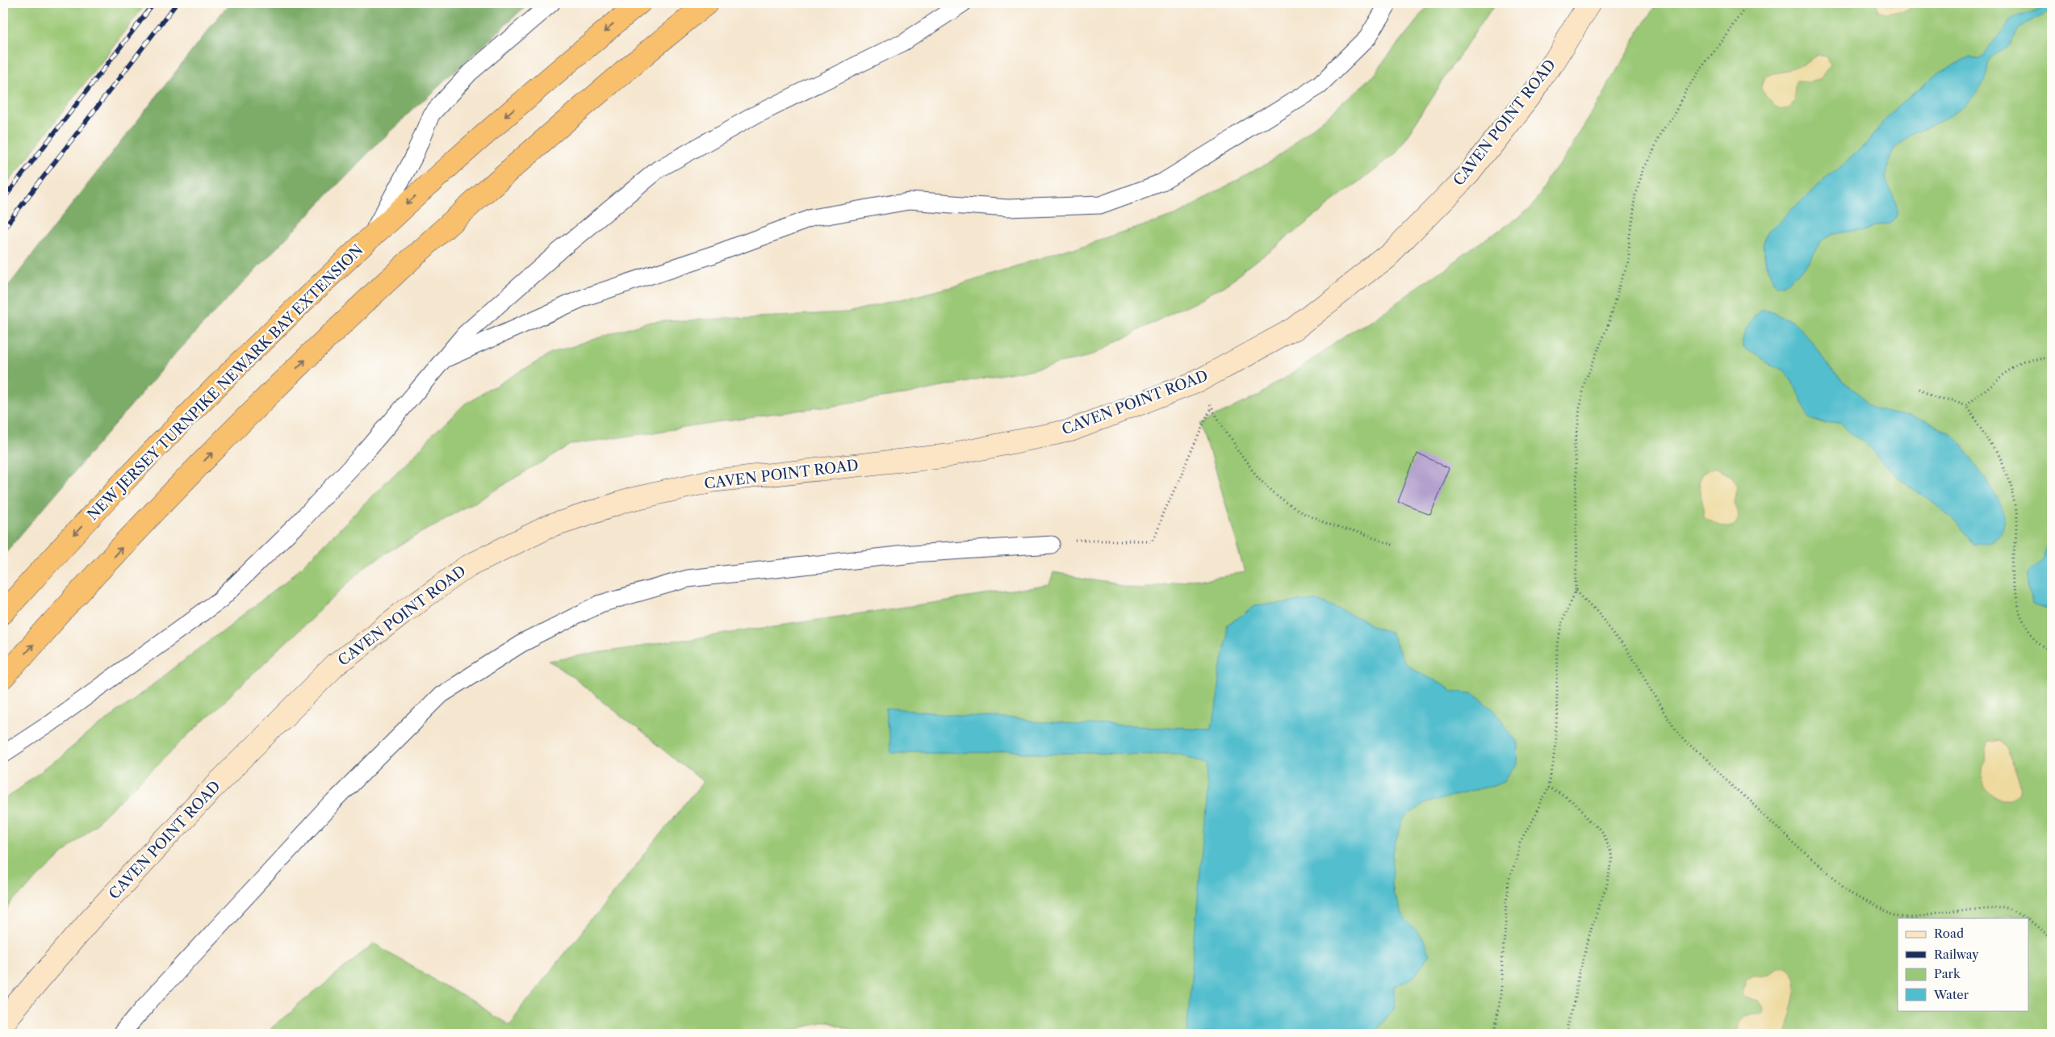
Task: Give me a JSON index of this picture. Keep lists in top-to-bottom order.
{
  "streets": {
    "highway": ["NEW JERSEY TURNPIKE NEWARK BAY EXTENSION"],
    "street": ["CAVEN POINT ROAD"]
  },
  "legend": [
    "Road",
    "Railway",
    "Park",
    "Water"
  ]
}
